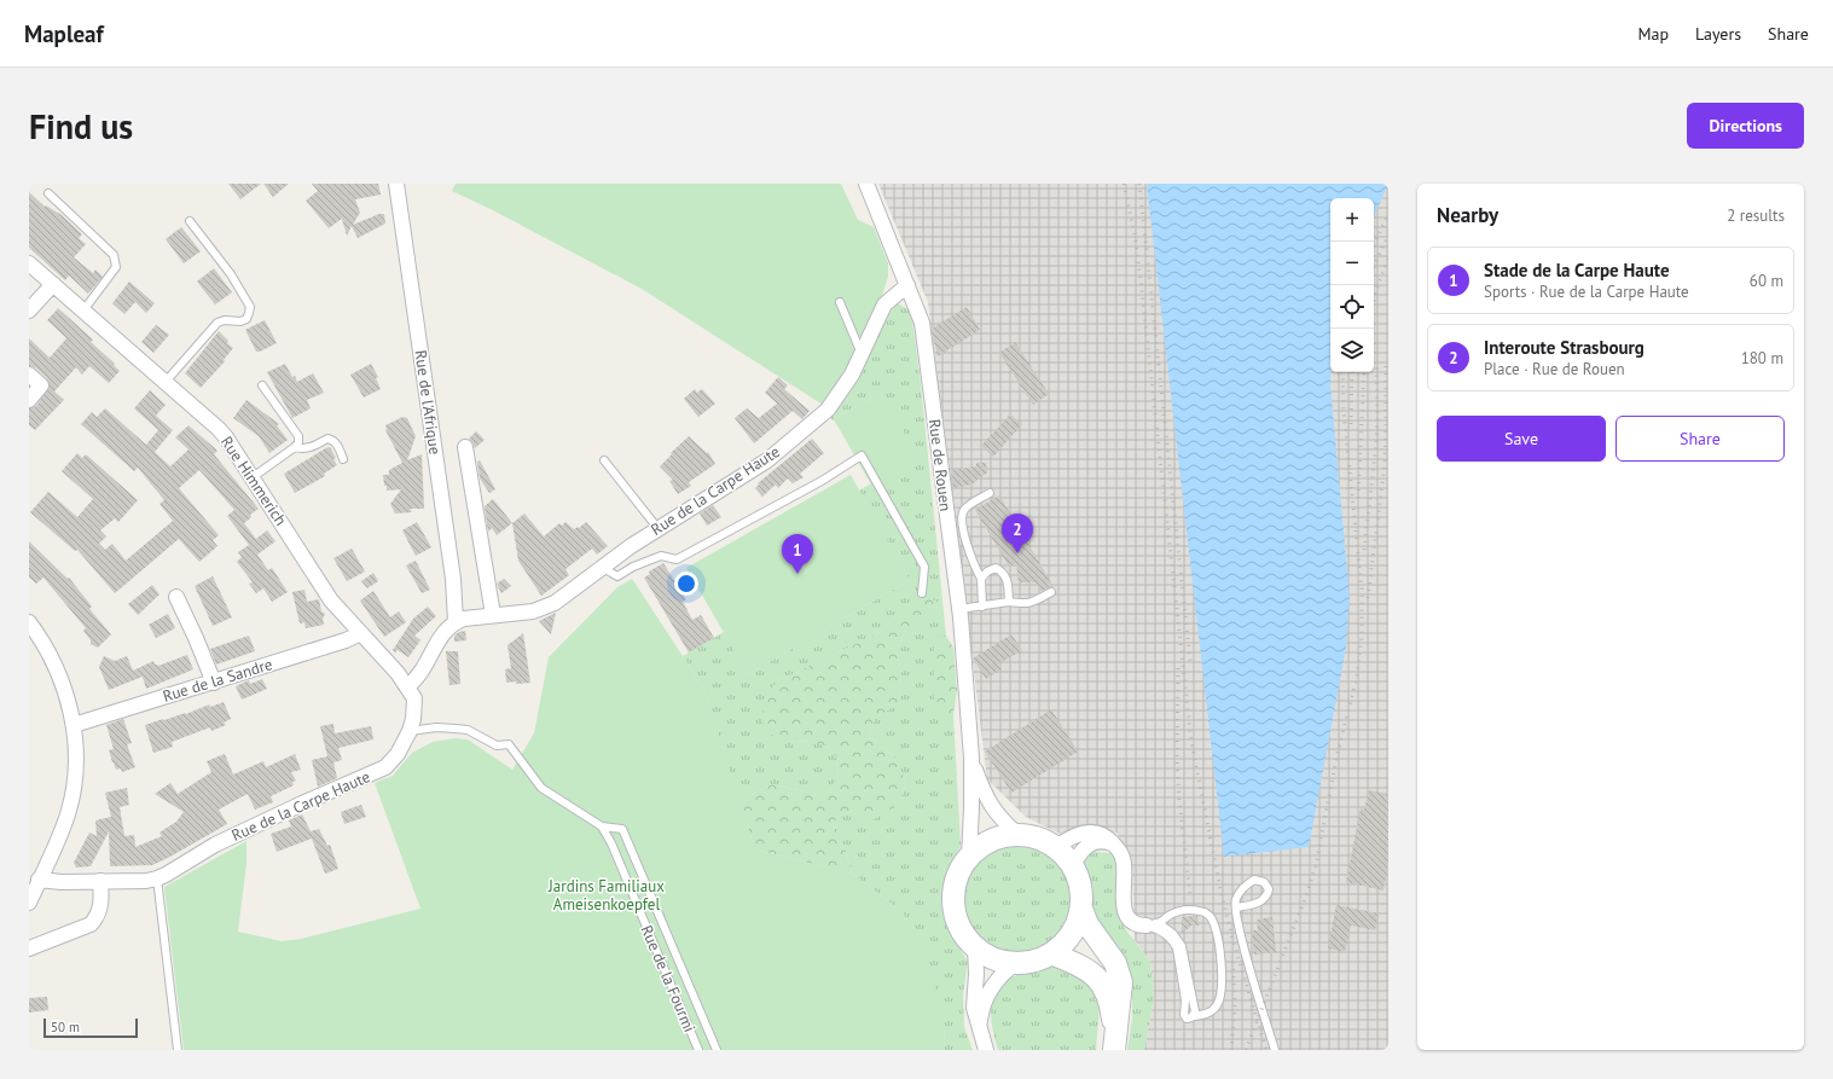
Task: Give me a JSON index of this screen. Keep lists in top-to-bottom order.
{
  "streets": {
    "street": [
      "Rue de l'Afrique",
      "Rue de Rouen",
      "Rue Himmerich",
      "Rue de la Carpe Haute",
      "Rue de la Sandre"
    ],
    "lane": ["Rue de la Fourmi"]
  },
  "crossings": [
    ["Rue de l'Afrique", "Rue de la Carpe Haute"],
    ["Rue de Rouen", "Rue de la Carpe Haute"],
    ["Rue Himmerich", "Rue de la Carpe Haute"],
    ["Rue Himmerich", "Rue de la Sandre"],
    ["Rue de la Carpe Haute", "Rue de la Fourmi"]
  ],
  "parks": ["Jardins Familiaux Ameisenkoepfel"],
  "scale_bar": "50 m",
  "page": {
    "header": "Mapleaf",
    "nav": ["Map", "Layers", "Share"],
    "buttons": [
      "Directions",
      ["Save", "Share"]
    ],
    "title": "Find us",
    "heading": ["Nearby", "2 results"],
    "map_buttons": ["+", "−"],
    "list": [
      {
        "mark": "1",
        "name": "Stade de la Carpe Haute",
        "note": "Sports · Rue de la Carpe Haute",
        "value": "60 m"
      },
      {
        "mark": "2",
        "name": "Interoute Strasbourg",
        "note": "Place · Rue de Rouen",
        "value": "180 m"
      }
    ],
    "pins": ["2", "1"],
    "scale": "50 m"
  }
}
